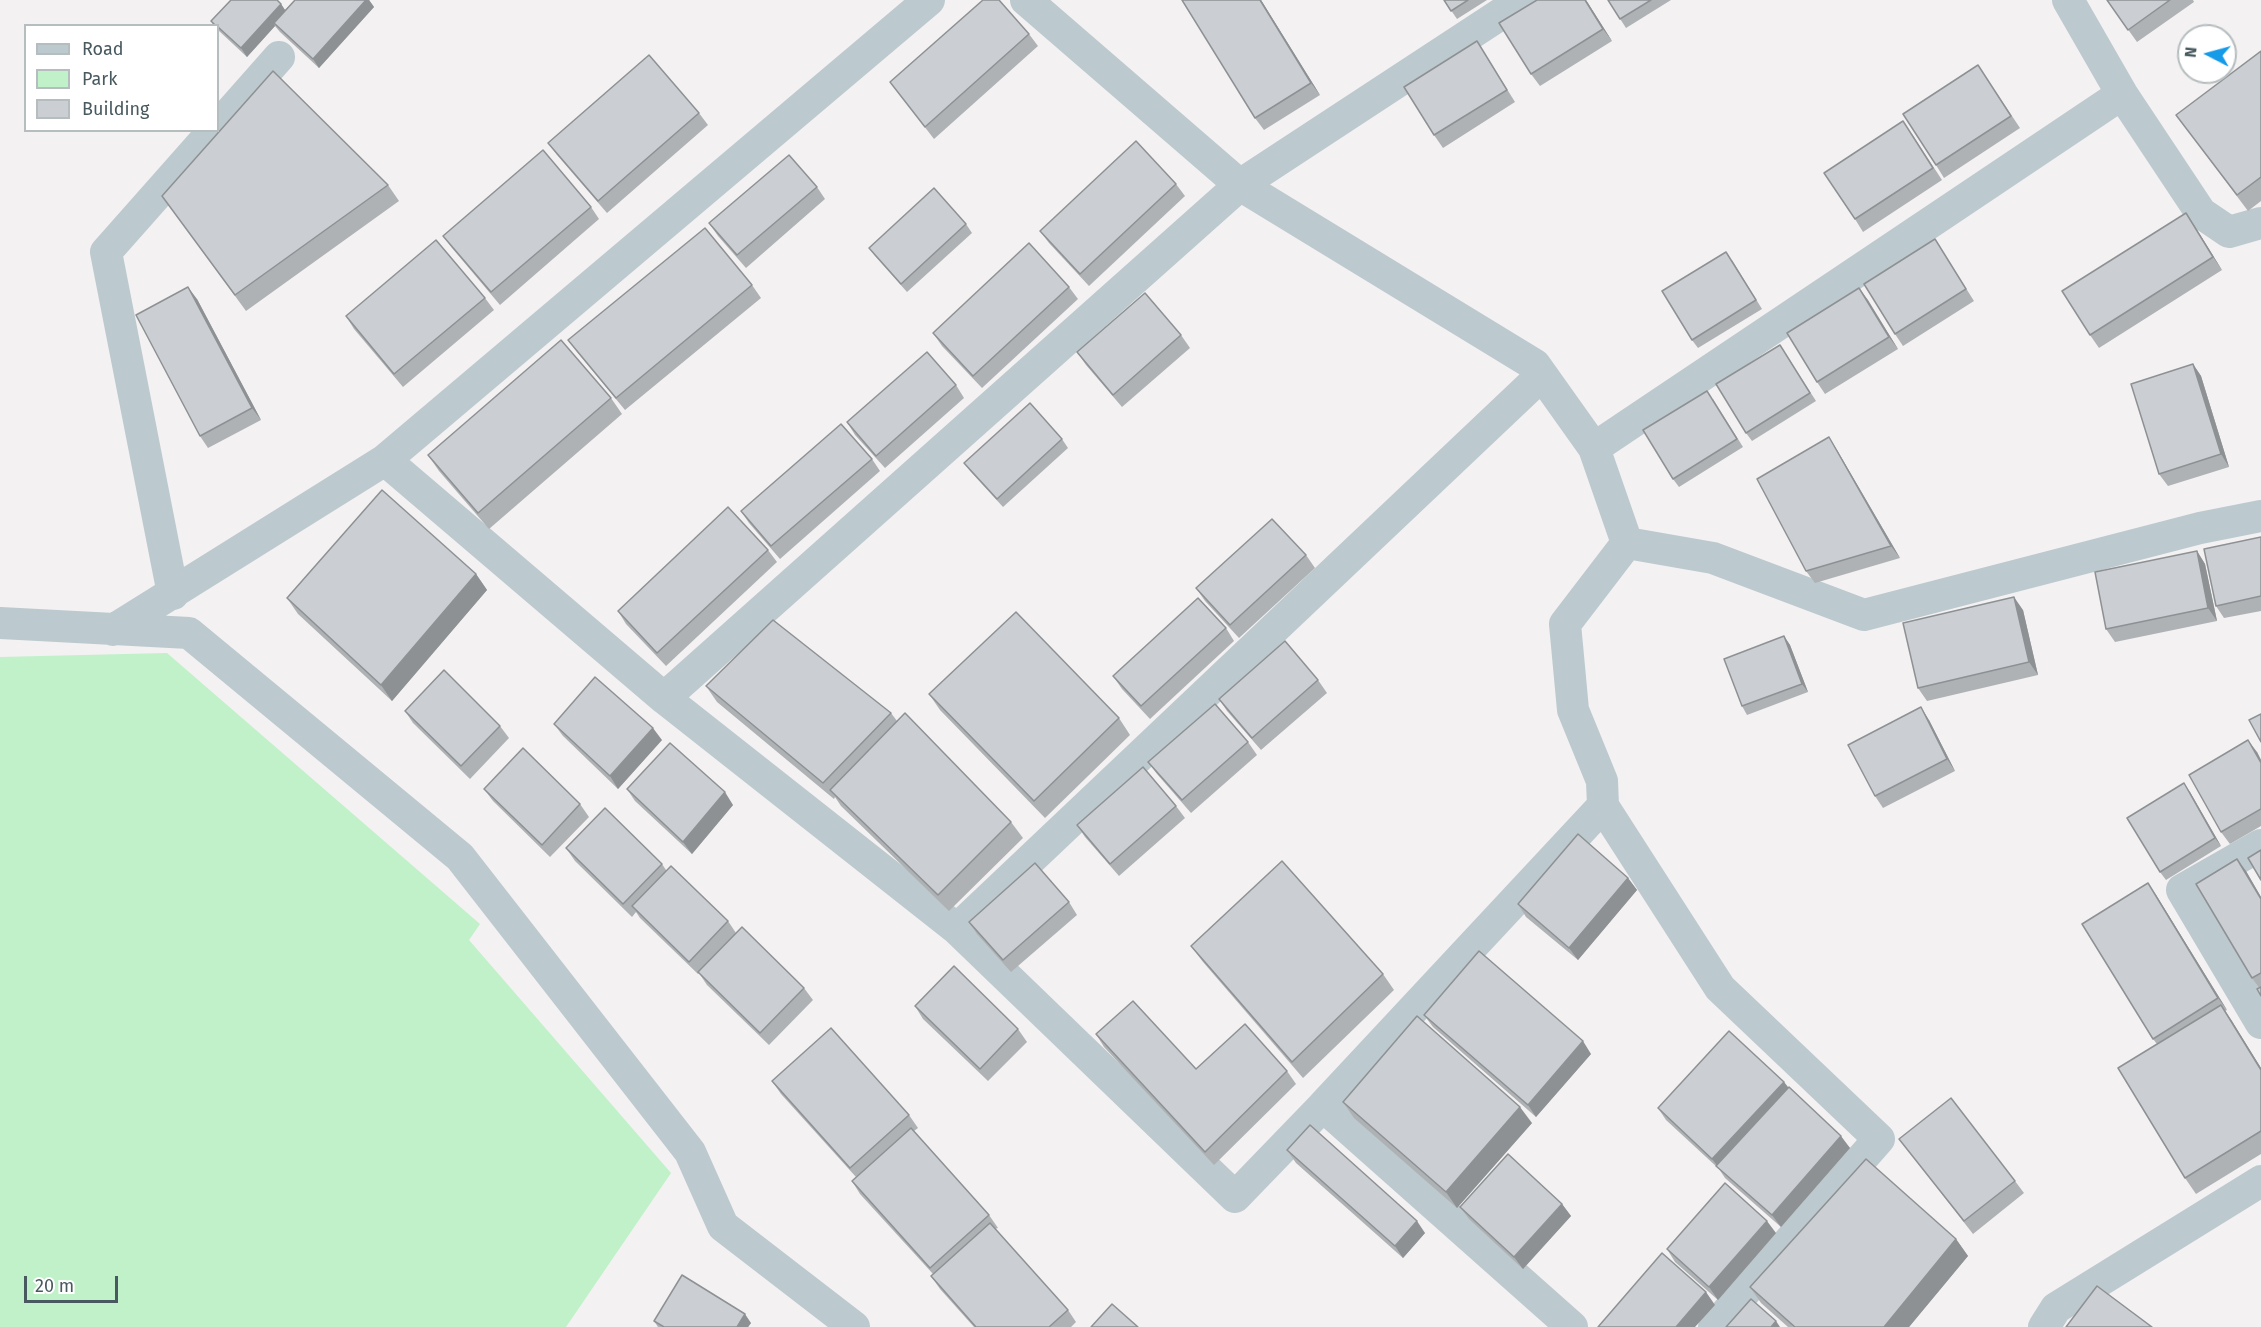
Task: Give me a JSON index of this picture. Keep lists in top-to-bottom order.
{
  "legend": ["Road", "Park", "Building"],
  "scale_bar": "20 m",
  "north": "left"
}
